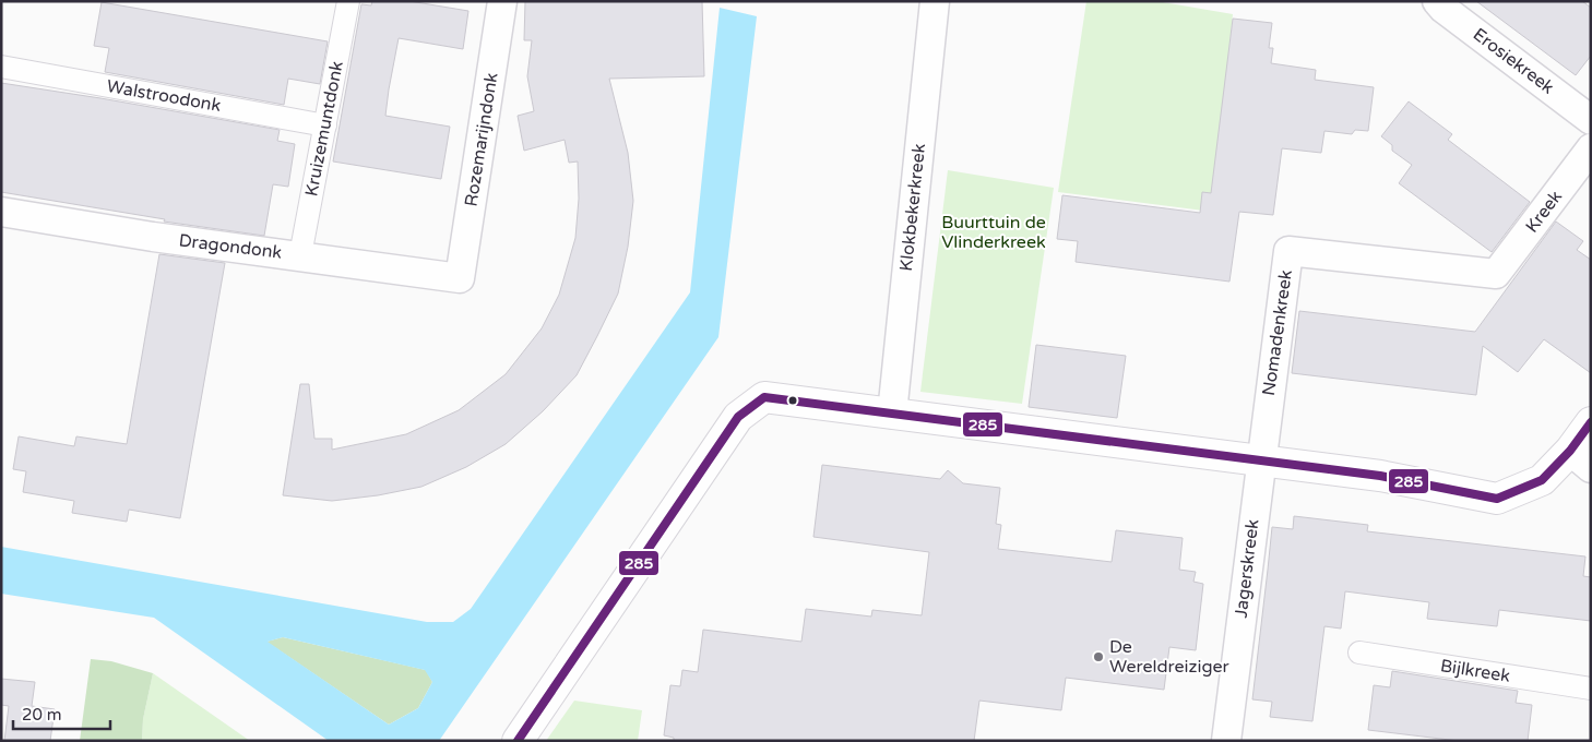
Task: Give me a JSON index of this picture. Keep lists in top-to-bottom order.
{
  "streets": {
    "street": [
      "Erosiekreek",
      "Walstroodonk",
      "Kruizemuntdonk",
      "Rozemarijndonk",
      "Klokbekerkreek",
      "Kreek",
      "Dragondonk",
      "Nomadenkreek",
      "Jagerskreek",
      "Bijlkreek"
    ]
  },
  "crossings": [
    ["Walstroodonk", "Kruizemuntdonk"],
    ["Kruizemuntdonk", "Dragondonk"],
    ["Rozemarijndonk", "Dragondonk"],
    ["Kreek", "Nomadenkreek"],
    ["Nomadenkreek", "Jagerskreek"]
  ],
  "parks": ["Buurttuin de Vlinderkreek"],
  "places": ["De Wereldreiziger"],
  "lines": ["transit line 285"],
  "scale_bar": "20 m"
}
